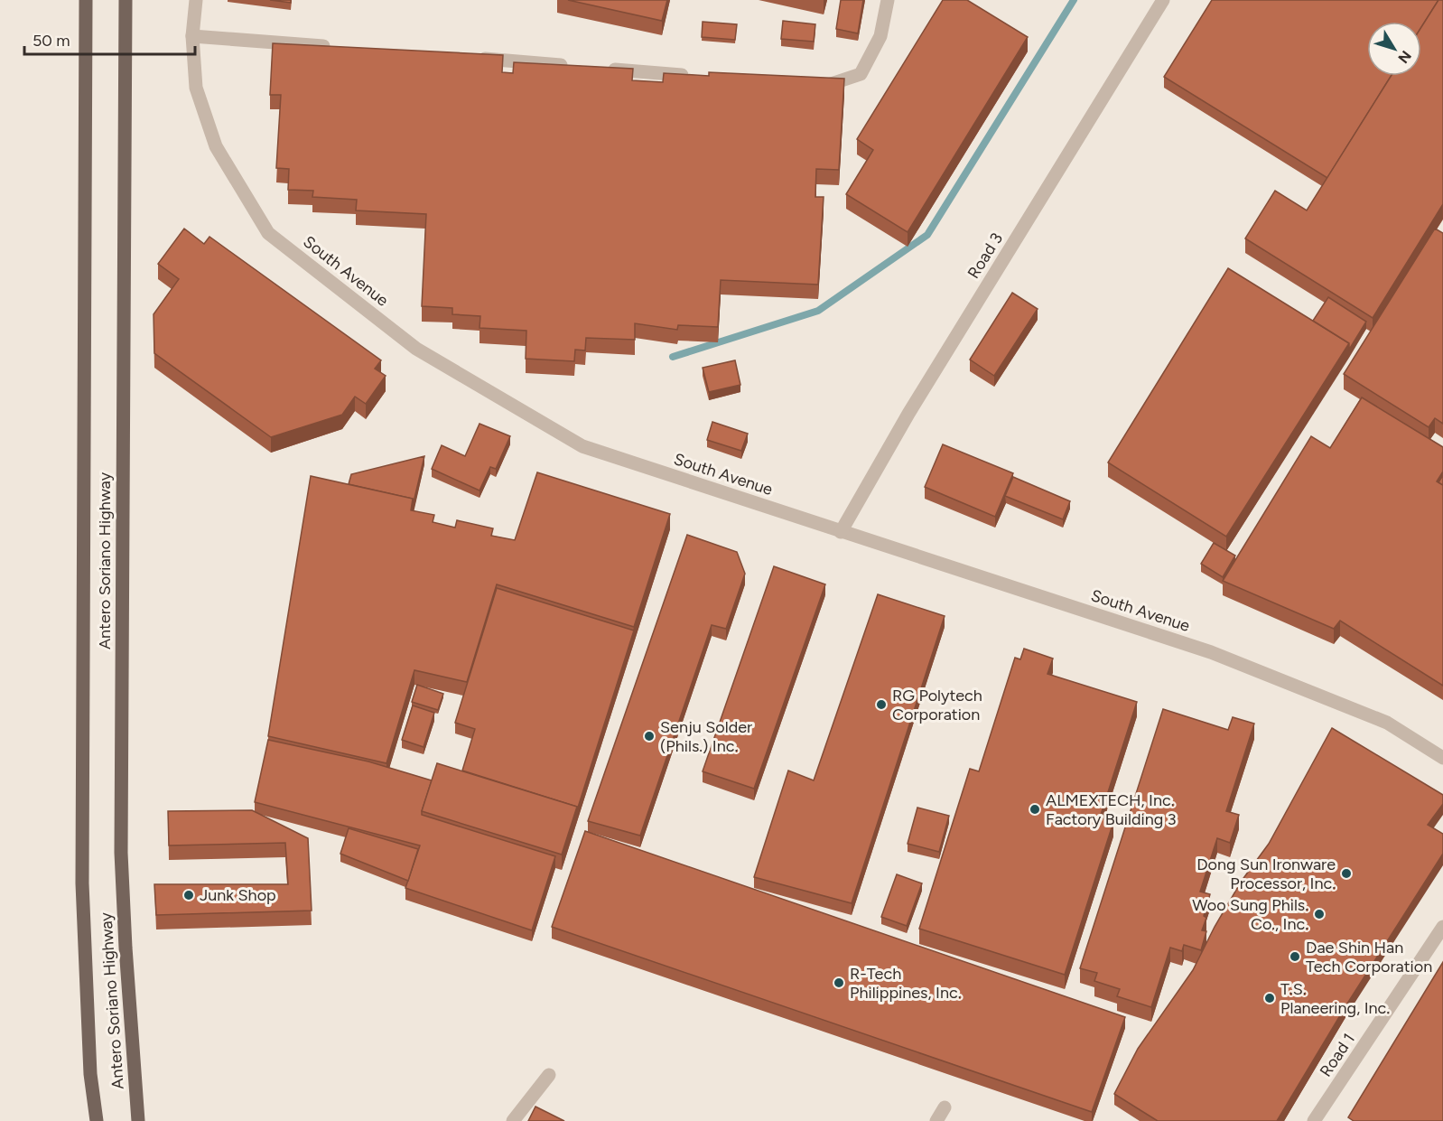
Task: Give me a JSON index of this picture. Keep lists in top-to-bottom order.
{
  "streets": {
    "main road": ["Antero Soriano Highway"],
    "street": ["Road 3", "South Avenue", "Road 1"]
  },
  "crossings": [
    ["Road 3", "South Avenue"]
  ],
  "places": [
    "RG Polytech Corporation",
    "Senju Solder (Phils.) Inc.",
    "ALMEXTECH, Inc. Factory Building 3",
    "Dong Sun Ironware Processor, Inc.",
    "Junk Shop",
    "Woo Sung Phils. Co., Inc.",
    "Dae Shin Han Tech Corporation",
    "R-Tech Philippines, Inc.",
    "T.S. Planeering, Inc."
  ],
  "scale_bar": "50 m",
  "north": "bottom right"
}
